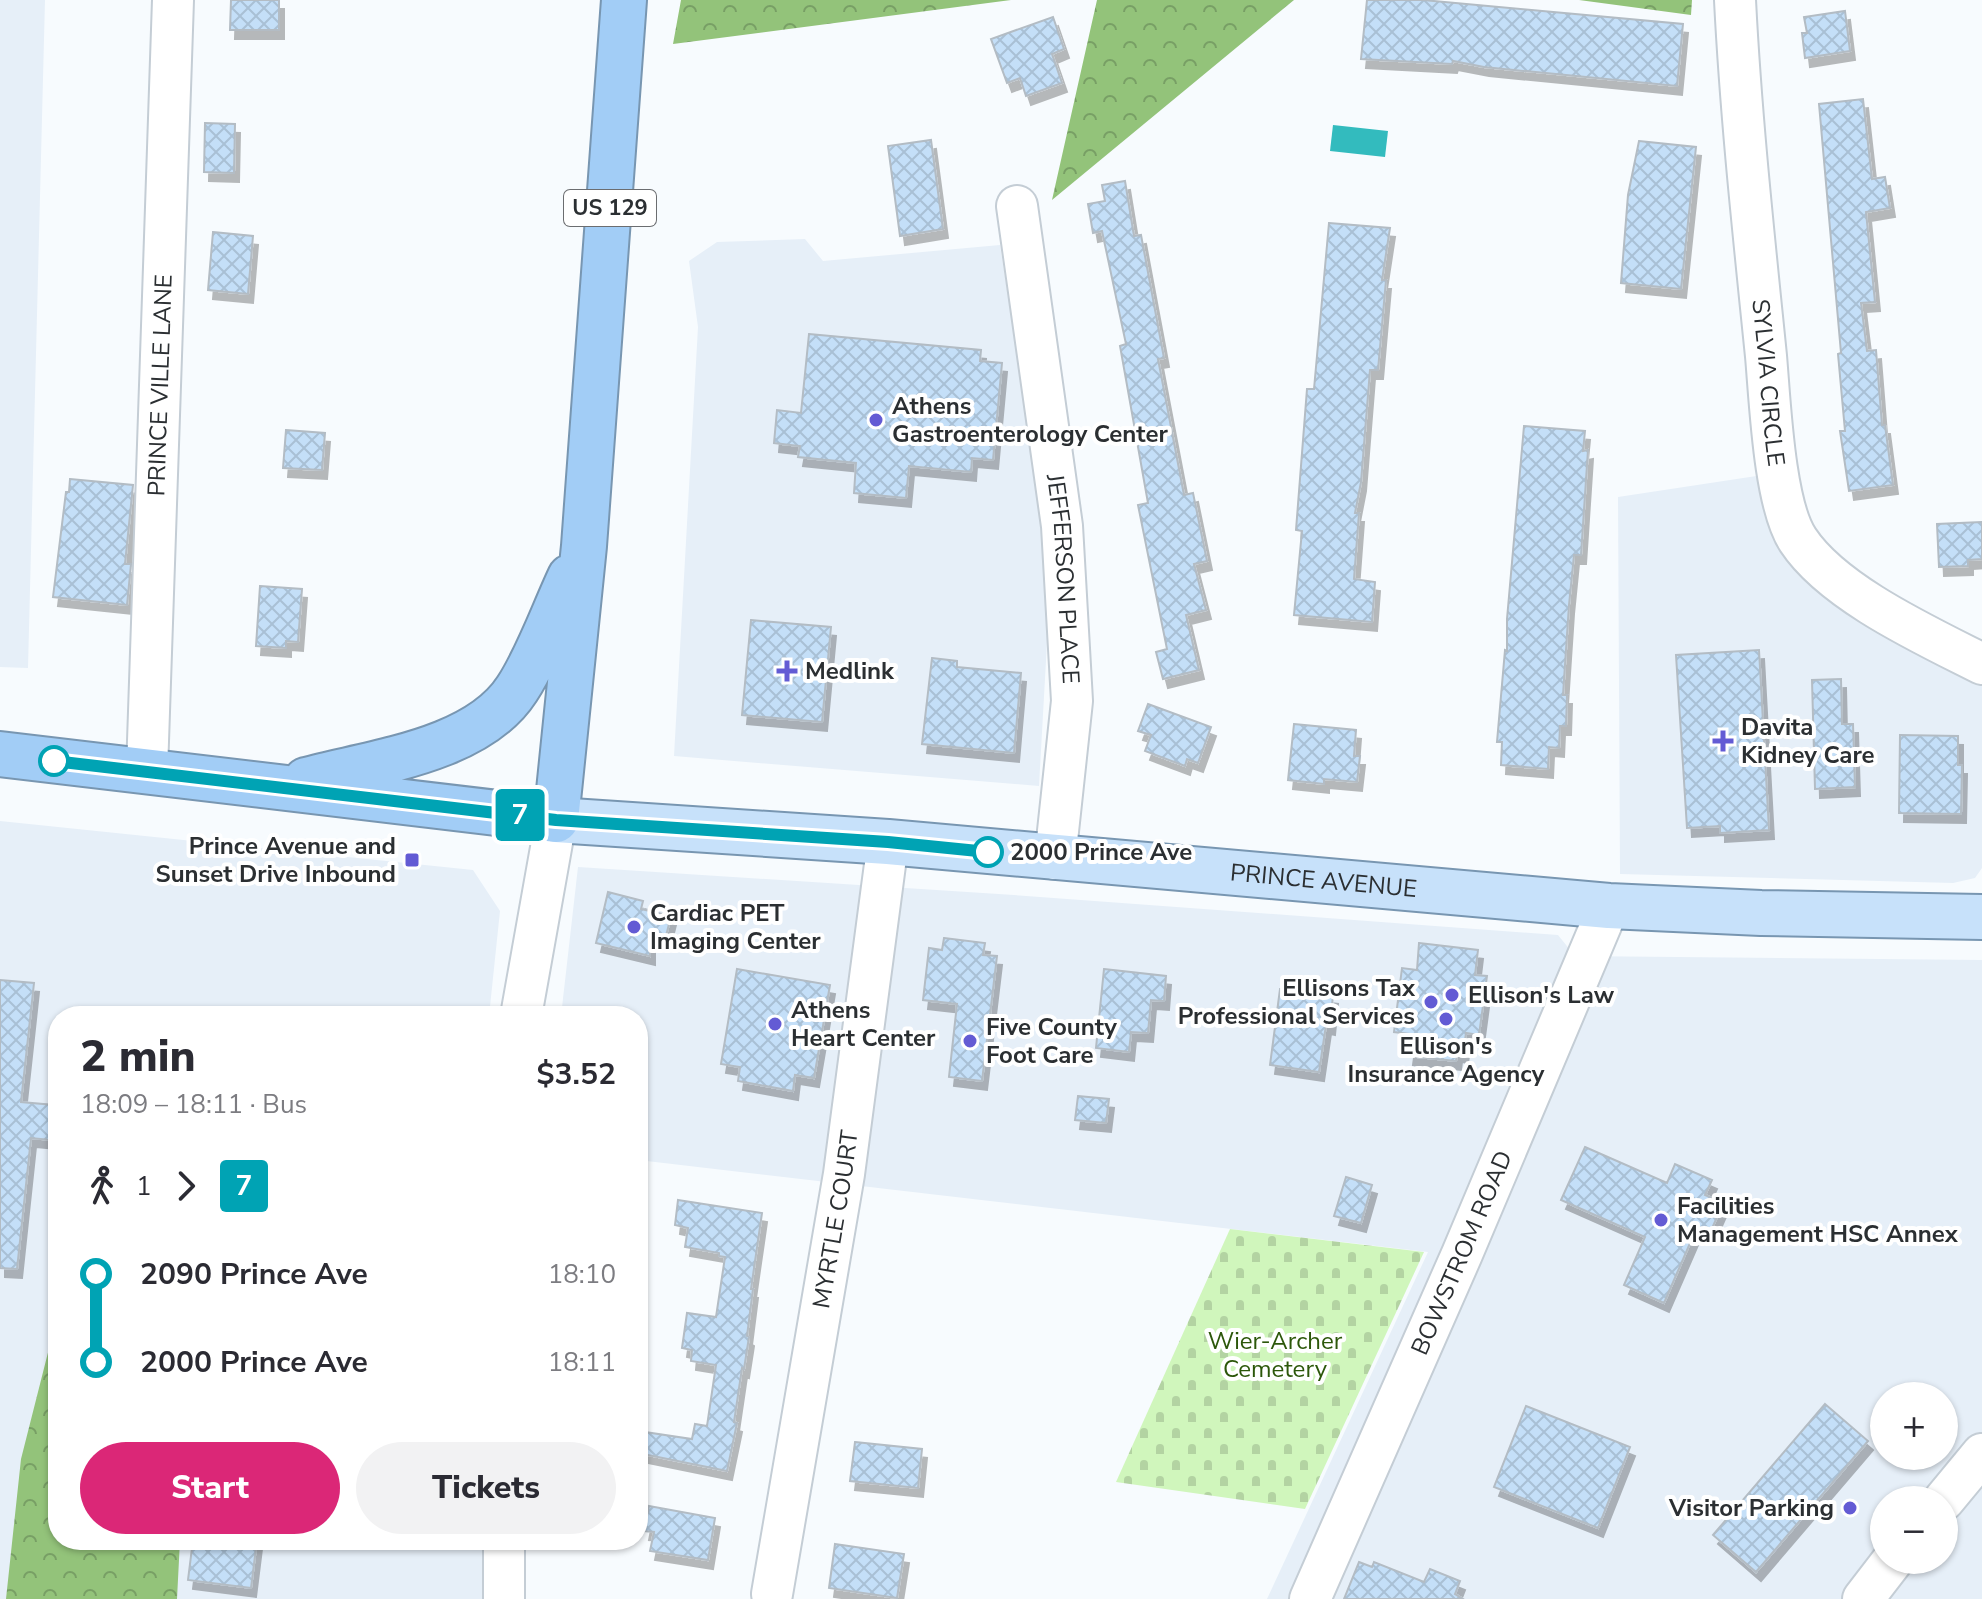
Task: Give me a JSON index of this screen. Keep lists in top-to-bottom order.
{
  "streets": {
    "highway": ["US 129", "PRINCE AVENUE"],
    "street": [
      "SYLVIA CIRCLE",
      "PRINCE VILLE LANE",
      "JEFFERSON PLACE",
      "MYRTLE COURT",
      "BOWSTROM ROAD"
    ]
  },
  "crossings": [
    ["US 129", "PRINCE AVENUE"],
    ["PRINCE VILLE LANE", "PRINCE AVENUE"],
    ["JEFFERSON PLACE", "PRINCE AVENUE"],
    ["PRINCE AVENUE", "MYRTLE COURT"],
    ["PRINCE AVENUE", "BOWSTROM ROAD"]
  ],
  "parks": ["Wier-Archer Cemetery"],
  "places": {
    "other": [
      "Athens Gastroenterology Center",
      "2000 Prince Ave",
      "Cardiac PET Imaging Center",
      "Ellison's Law",
      "Ellisons Tax Professional Services",
      "Ellison's Insurance Agency",
      "Athens Heart Center",
      "Five County Foot Care",
      "Facilities Management HSC Annex",
      "Visitor Parking"
    ],
    "health": ["Medlink", "Davita Kidney Care"],
    "transit": ["Prince Avenue and Sunset Drive Inbound"]
  },
  "lines": ["bus line 7"],
  "page": {
    "on_map": "7",
    "heading": ["2 min", "18:09 – 18:11 · Bus", "$3.52"],
    "legs": ["1", "7"],
    "list": [
      {
        "name": "2090 Prince Ave",
        "value": "18:10"
      },
      {
        "name": "2000 Prince Ave",
        "value": "18:11"
      }
    ],
    "map_buttons": ["+", "−"],
    "buttons": ["Start", "Tickets"]
  }
}
